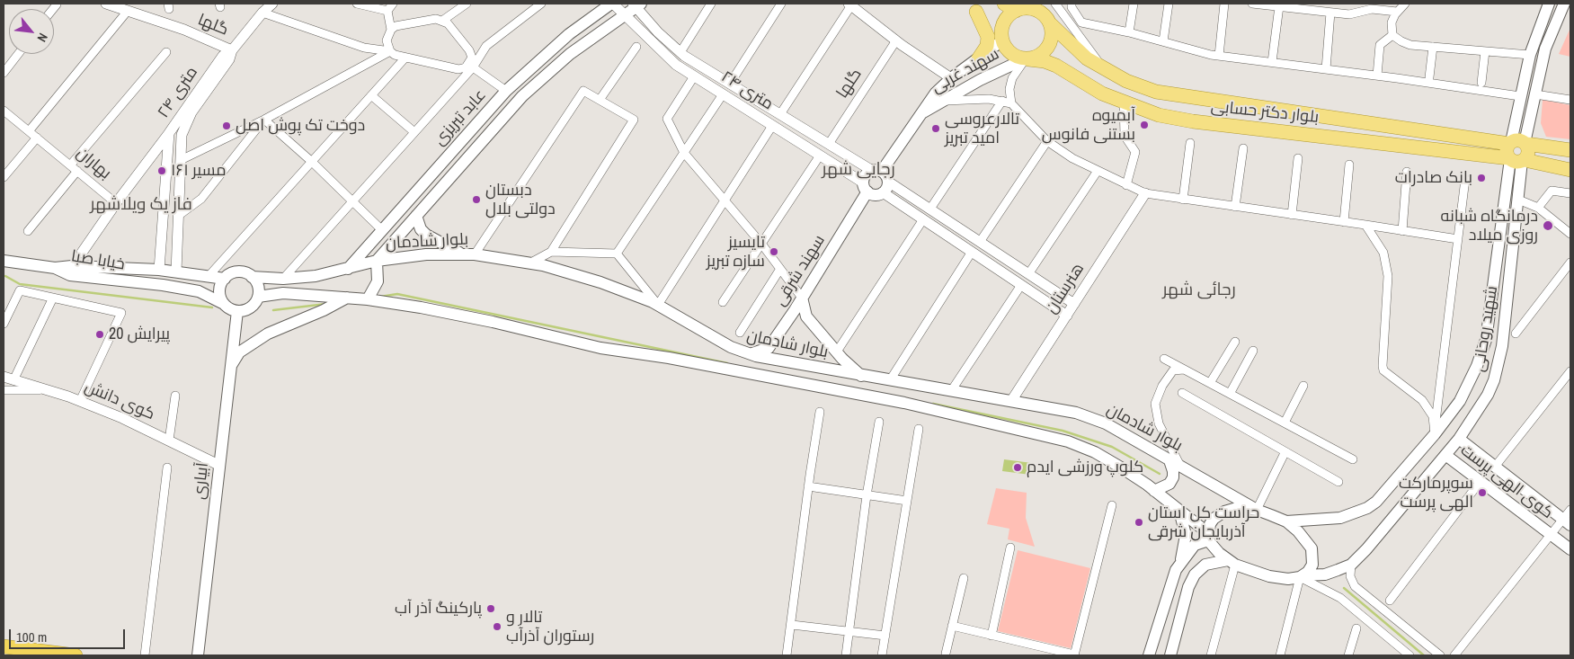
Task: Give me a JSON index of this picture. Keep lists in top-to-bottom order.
{
  "streets": {
    "main road": [
      "سهند غربی",
      "بلوار دکتر حسابی",
      "عابد تبریزی",
      "بلوار شادمان",
      "خیابا صبا",
      "سهند شرقی",
      "شهید روحانی",
      "آبیاری",
      "کوی الهی پرست"
    ],
    "street": [
      "گلها",
      "۲۴ متری",
      "بهاران",
      "هنرستان",
      "کوی دانش"
    ]
  },
  "crossings": [
    ["گلها", "۲۴ متری"],
    ["سهند غربی", "۲۴ متری"],
    ["سهند غربی", "بلوار دکتر حسابی"],
    ["سهند غربی", "سهند شرقی"],
    ["۲۴ متری", "عابد تبریزی"],
    ["۲۴ متری", "بهاران"],
    ["۲۴ متری", "خیابا صبا"],
    ["۲۴ متری", "سهند شرقی"],
    ["بلوار دکتر حسابی", "شهید روحانی"],
    ["عابد تبریزی", "بلوار شادمان"],
    ["بلوار شادمان", "خیابا صبا"],
    ["بلوار شادمان", "سهند شرقی"],
    ["بلوار شادمان", "هنرستان"],
    ["بلوار شادمان", "آبیاری"],
    ["خیابا صبا", "آبیاری"],
    ["شهید روحانی", "کوی الهی پرست"],
    ["کوی دانش", "آبیاری"]
  ],
  "districts": ["رجایی شهر", "فاز یک ویلاشهر", "رجائی شهر"],
  "places": [
    "آبمیوه بستنی فانوس",
    "دوخت تک پوش اصل",
    "تالارعروسی امید تبریز",
    "مسیر ۱۶۱",
    "بانک صادرات",
    "دبستان دولتی بلال",
    "درمانگاه شبانه روزی میلاد",
    "تایسیز سازه تبریز",
    "پیرایش 20",
    "کلوپ ورزشی ایدم",
    "سوپرمارکت الهی پرست",
    "حراست کل استان آذربایجان شرقی",
    "پارکینگ آذر آب",
    "تالار و رستوران آذرآب"
  ],
  "scale_bar": "100 m",
  "north": "bottom right"
}
